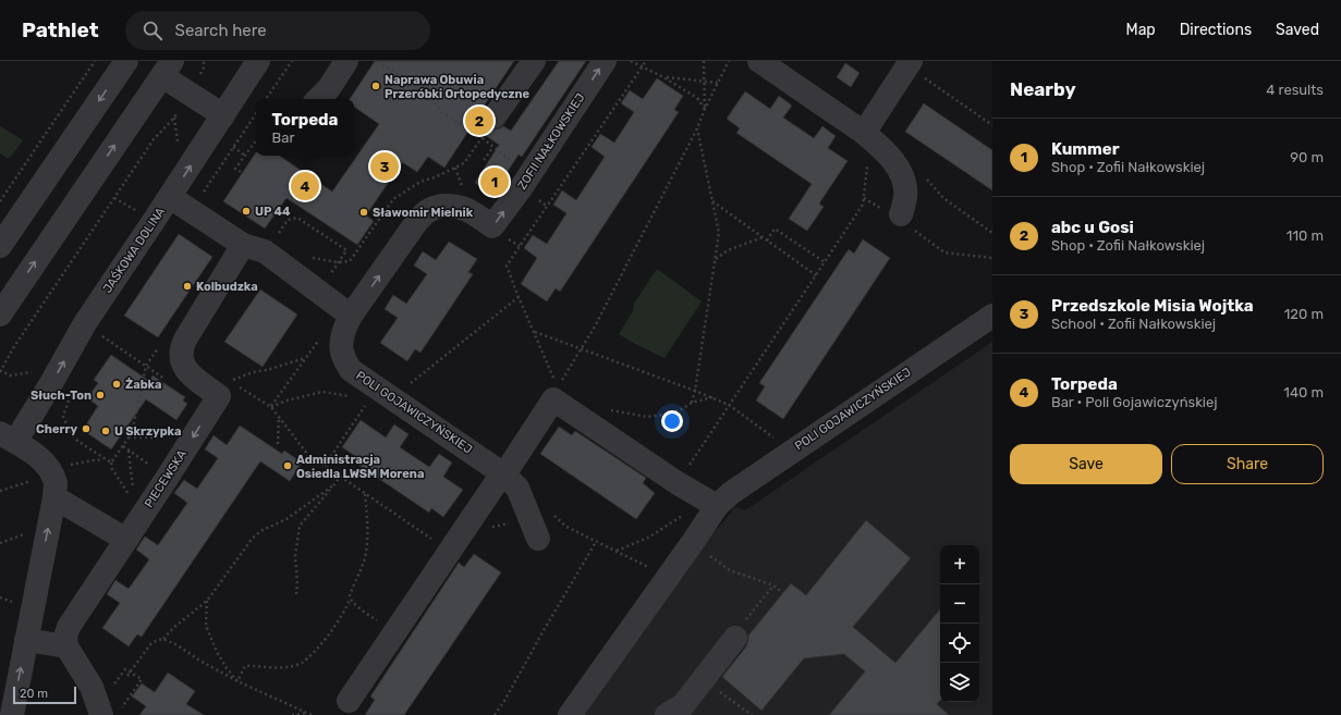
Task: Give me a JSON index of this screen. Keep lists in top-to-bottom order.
{
  "streets": {
    "street": [
      "ZOFII NAŁKOWSKIEJ",
      "JAŚKOWA DOLINA",
      "POLI GOJAWICZYŃSKIEJ",
      "PIECEWSKA"
    ]
  },
  "crossings": [
    ["ZOFII NAŁKOWSKIEJ", "POLI GOJAWICZYŃSKIEJ"]
  ],
  "one_way": ["PIECEWSKA"],
  "places": [
    "Naprawa Obuwia Przeróbki Ortopedyczne",
    "UP 44",
    "Sławomir Mielnik",
    "Kolbudzka",
    "Żabka",
    "Słuch-Ton",
    "Cherry",
    "U Skrzypka",
    "Administracja Osiedla LWSM Morena"
  ],
  "scale_bar": "20 m",
  "page": {
    "header": "Pathlet",
    "search": "Search here",
    "nav": ["Map", "Directions", "Saved"],
    "heading": ["Nearby", "4 results"],
    "popup": ["Torpeda", "Bar"],
    "pins": [
      "2",
      "3",
      "1",
      "4"
    ],
    "list": [
      {
        "mark": "1",
        "name": "Kummer",
        "note": "Shop · Zofii Nałkowskiej",
        "value": "90 m"
      },
      {
        "mark": "2",
        "name": "abc u Gosi",
        "note": "Shop · Zofii Nałkowskiej",
        "value": "110 m"
      },
      {
        "mark": "3",
        "name": "Przedszkole Misia Wojtka",
        "note": "School · Zofii Nałkowskiej",
        "value": "120 m"
      },
      {
        "mark": "4",
        "name": "Torpeda",
        "note": "Bar · Poli Gojawiczyńskiej",
        "value": "140 m"
      }
    ],
    "buttons": ["Save", "Share"],
    "map_buttons": ["+", "−"],
    "scale": "20 m"
  }
}
